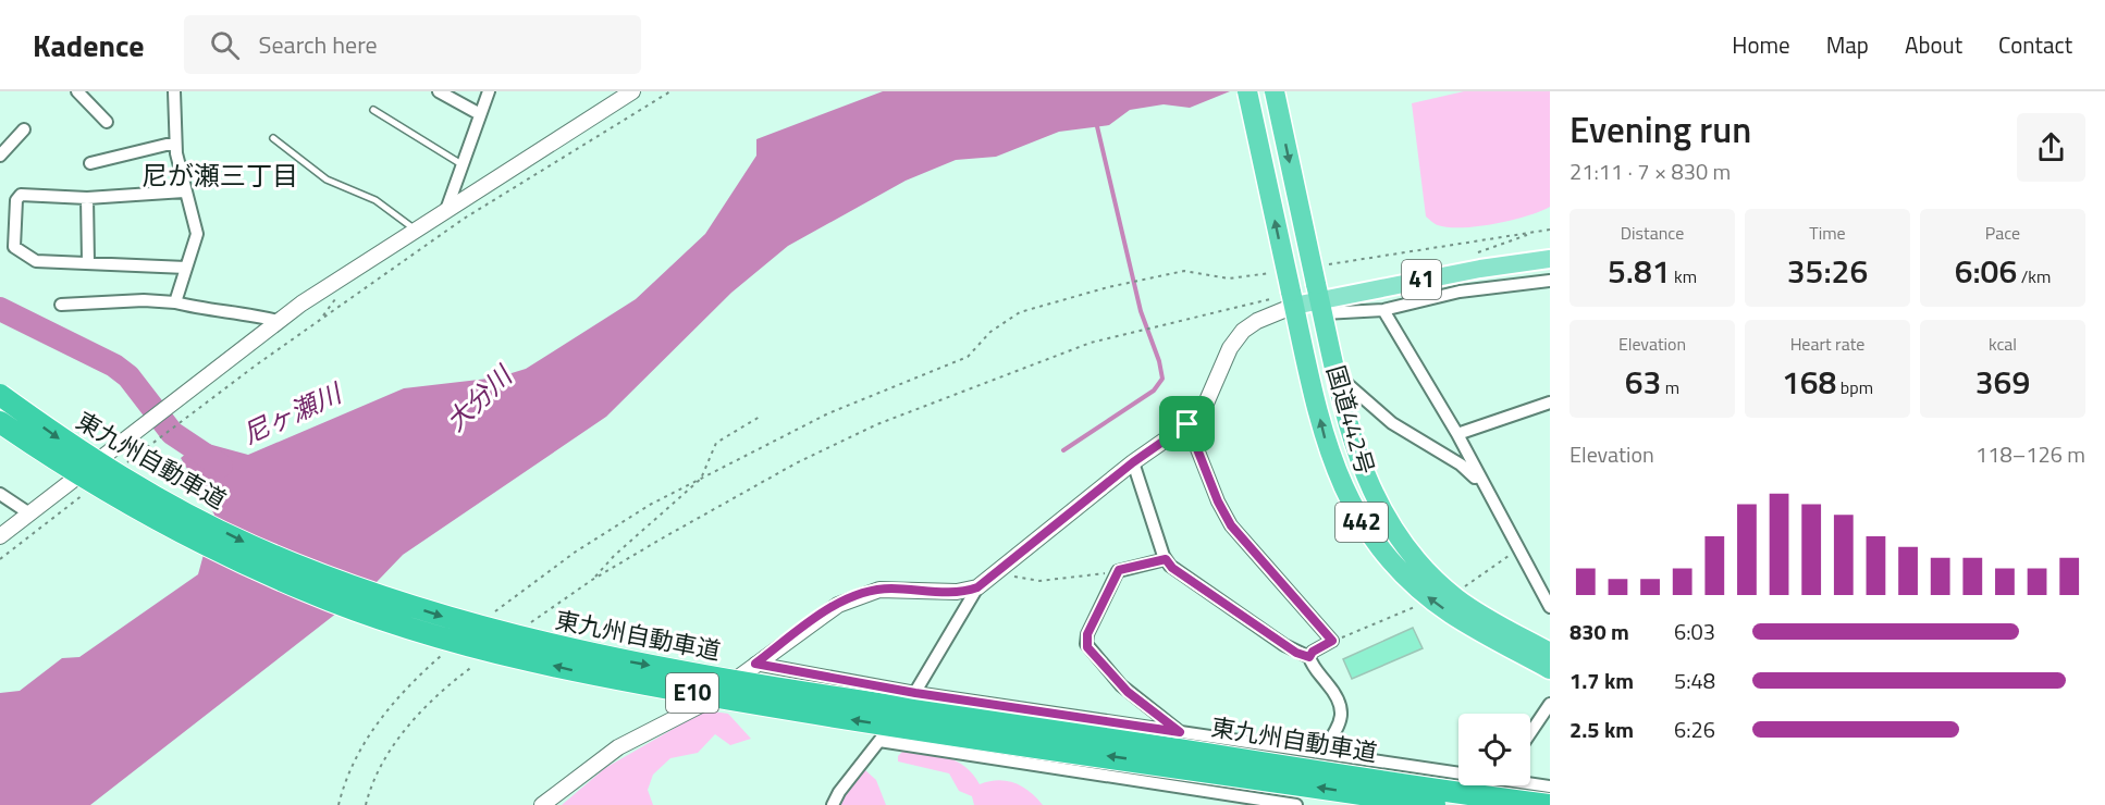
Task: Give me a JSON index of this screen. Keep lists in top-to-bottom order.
{
  "streets": {
    "highway": [
      "国道442号",
      "東九州自動車道",
      "442",
      "E10"
    ],
    "main road": ["41"]
  },
  "crossings": [
    ["41", "国道442号"]
  ],
  "districts": ["尼が瀬三丁目"],
  "water": ["大分川", "尼ヶ瀬川"],
  "page": {
    "header": "Kadence",
    "search": "Search here",
    "nav": [
      "Home",
      "Map",
      "About",
      "Contact"
    ],
    "heading": ["Evening run", "21:11 · 7 × 830 m"],
    "stats": [
      ["Distance", "5.81 km"],
      ["Time", "35:26"],
      ["Pace", "6:06 /km"],
      ["Elevation", "63 m"],
      ["Heart rate", "168 bpm"],
      ["kcal", "369"]
    ],
    "chart": ["Elevation", "118–126 m"],
    "list": [
      {
        "name": "830 m",
        "note": "6:03"
      },
      {
        "name": "1.7 km",
        "note": "5:48"
      },
      {
        "name": "2.5 km",
        "note": "6:26"
      }
    ]
  }
}
